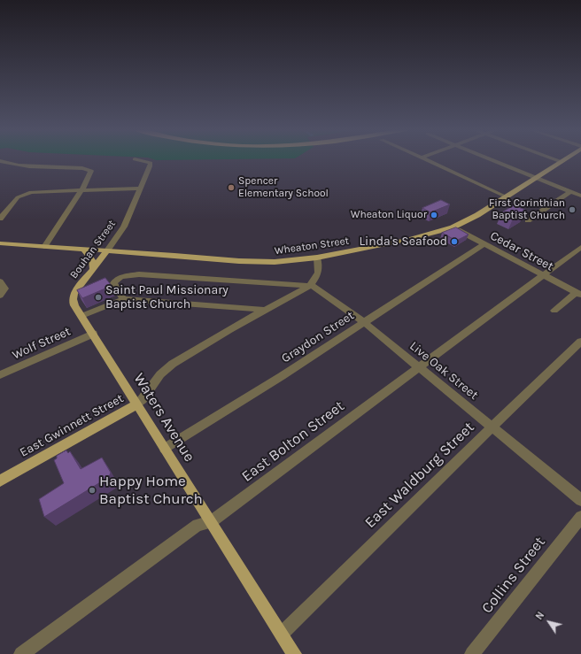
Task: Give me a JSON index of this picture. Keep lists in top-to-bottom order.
{
  "streets": {
    "main road": [
      "Wheaton Street",
      "Bouhan Street",
      "Waters Avenue",
      "East Gwinnett Street"
    ],
    "street": [
      "Cedar Street",
      "Graydon Street",
      "Wolf Street",
      "Live Oak Street",
      "East Bolton Street",
      "East Waldburg Street",
      "Collins Street"
    ]
  },
  "crossings": [
    ["Wheaton Street", "Bouhan Street"],
    ["Wheaton Street", "Cedar Street"],
    ["Bouhan Street", "Waters Avenue"],
    ["Cedar Street", "Graydon Street"],
    ["Cedar Street", "East Bolton Street"],
    ["Graydon Street", "Live Oak Street"],
    ["Graydon Street", "Waters Avenue"],
    ["Wolf Street", "Waters Avenue"],
    ["Live Oak Street", "East Gwinnett Street"],
    ["Live Oak Street", "East Bolton Street"],
    ["Live Oak Street", "East Waldburg Street"],
    ["Waters Avenue", "East Gwinnett Street"],
    ["Waters Avenue", "East Bolton Street"],
    ["Waters Avenue", "East Waldburg Street"]
  ],
  "places": [
    "Spencer Elementary School",
    "First Corinthian Baptist Church",
    "Wheaton Liquor",
    "Linda's Seafood",
    "Saint Paul Missionary Baptist Church",
    "Happy Home Baptist Church"
  ],
  "north": "top left"
}
